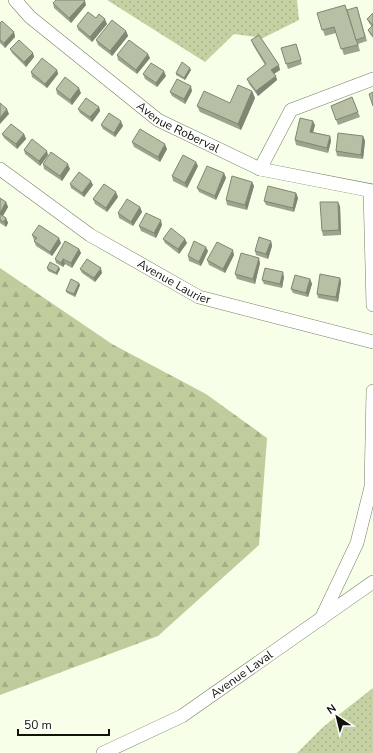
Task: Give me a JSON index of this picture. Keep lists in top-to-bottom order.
{
  "streets": {
    "street": ["Avenue Roberval", "Avenue Laurier", "Avenue Laval"]
  },
  "scale_bar": "50 m",
  "north": "top left"
}
